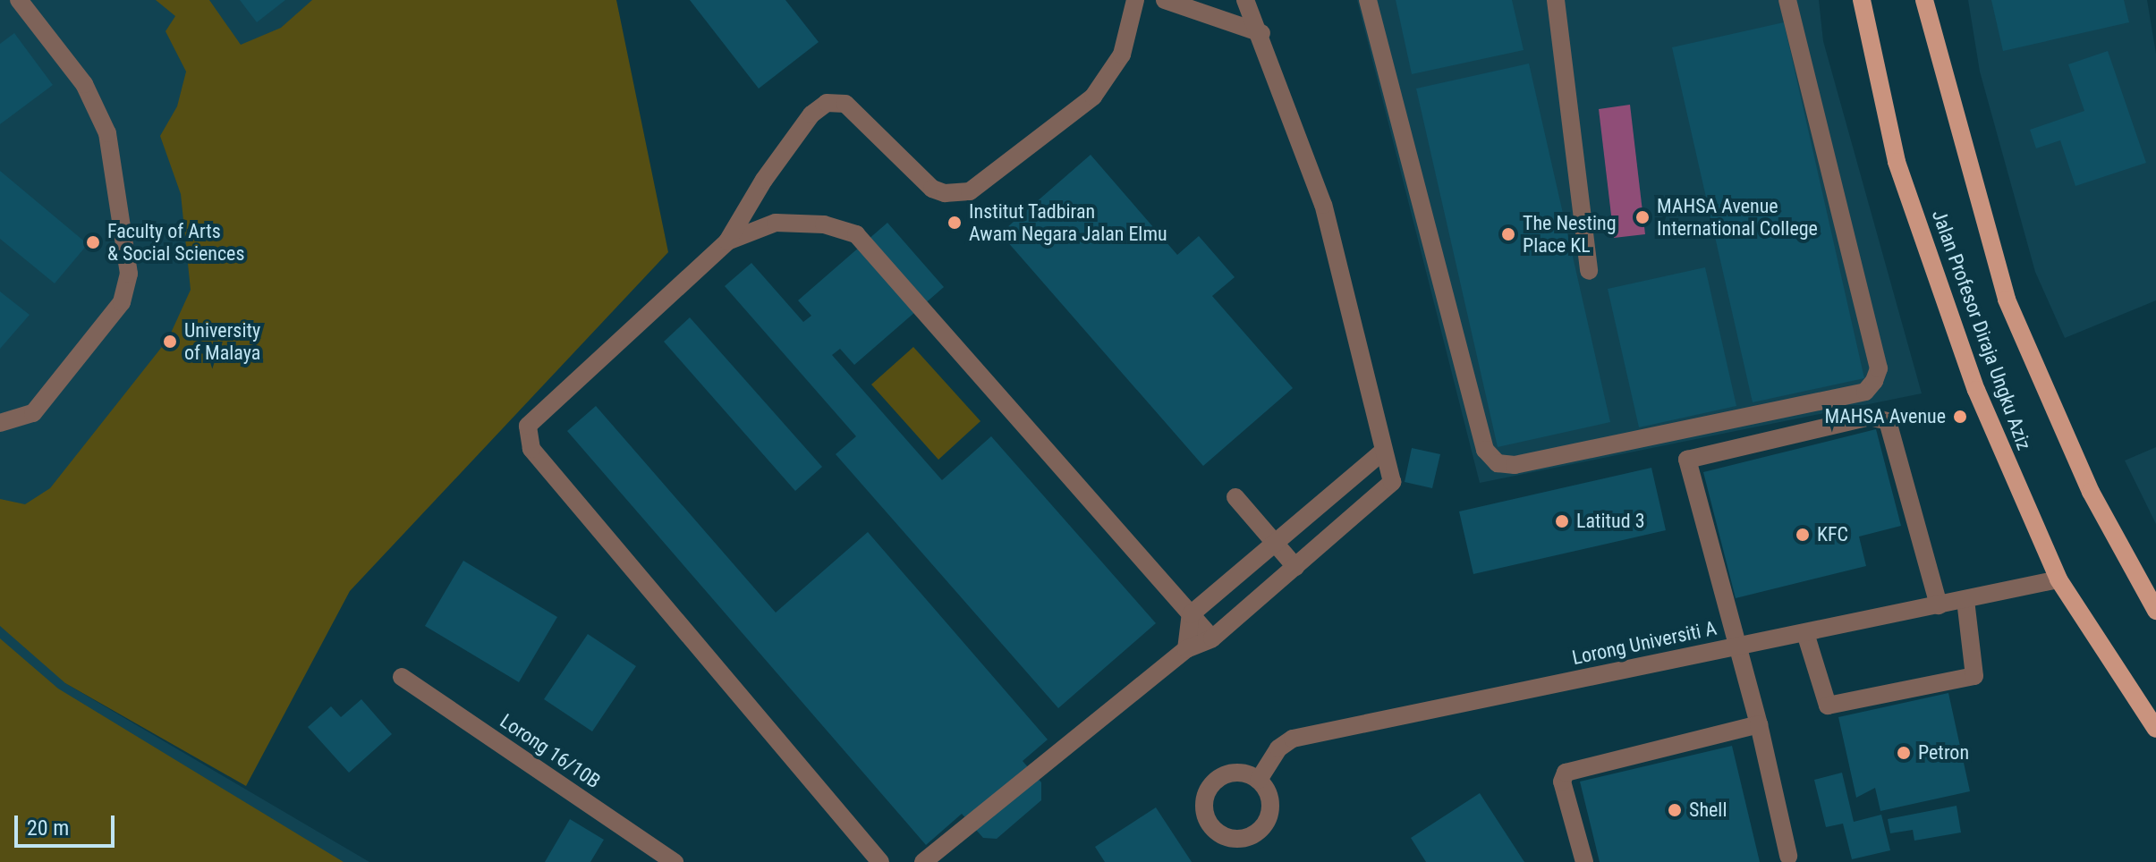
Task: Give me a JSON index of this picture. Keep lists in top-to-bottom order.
{
  "streets": {
    "main road": ["Jalan Profesor Diraja Ungku Aziz"],
    "street": ["Lorong Universiti A", "Lorong 16/10B"]
  },
  "crossings": [
    ["Jalan Profesor Diraja Ungku Aziz", "Lorong Universiti A"]
  ],
  "places": [
    "MAHSA Avenue International College",
    "Institut Tadbiran Awam Negara Jalan Elmu",
    "The Nesting Place KL",
    "Faculty of Arts & Social Sciences",
    "University of Malaya",
    "MAHSA Avenue",
    "Latitud 3",
    "KFC",
    "Petron",
    "Shell"
  ],
  "scale_bar": "20 m"
}
